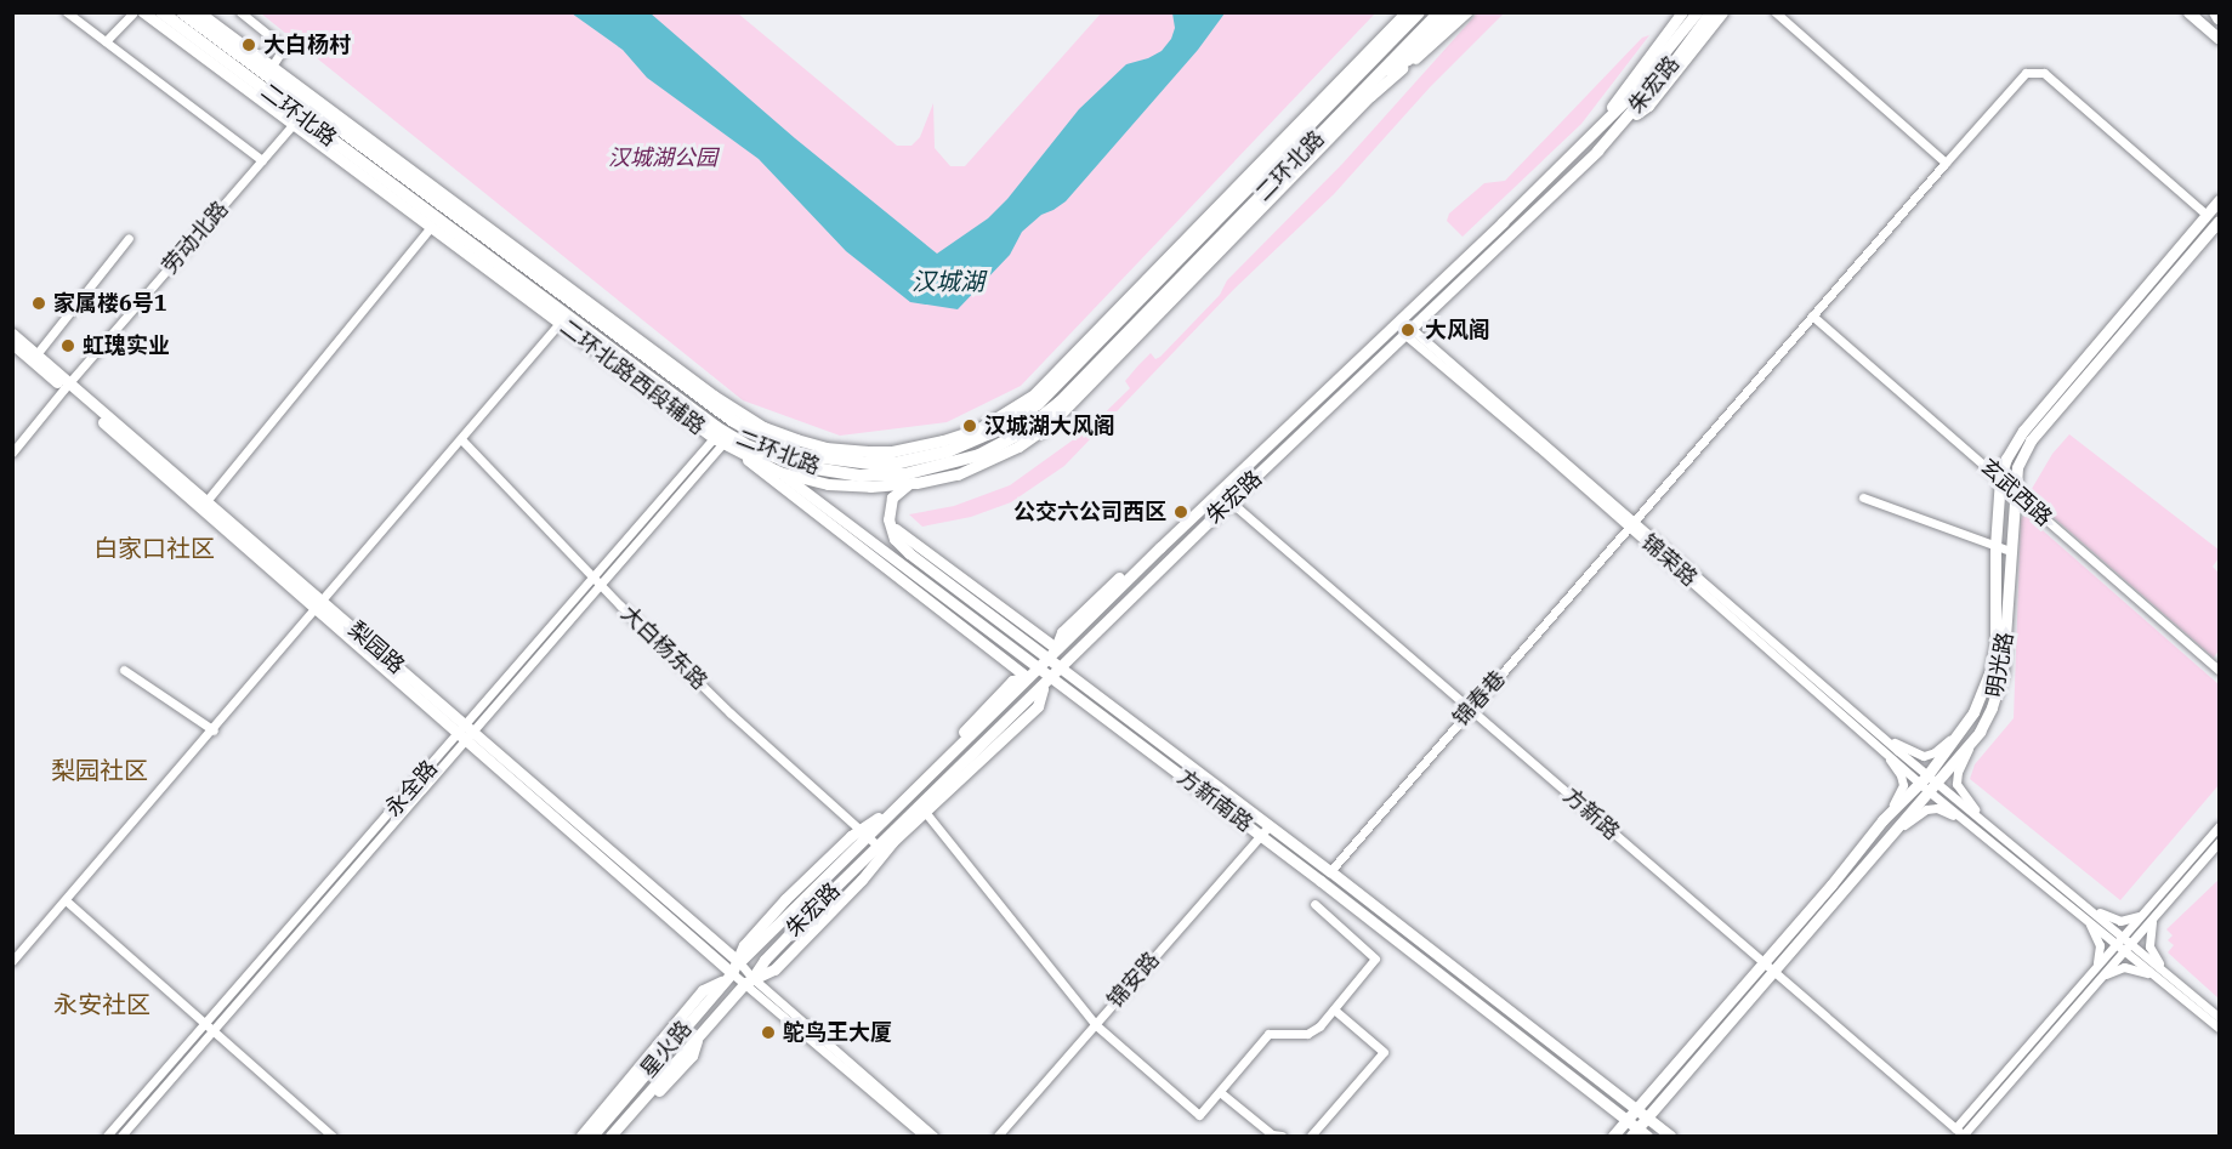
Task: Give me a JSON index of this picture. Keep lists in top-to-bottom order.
{
  "streets": {
    "highway": ["二环北路"],
    "main road": [
      "朱宏路",
      "二环北路西段辅路",
      "梨园路",
      "明光路",
      "方新南路",
      "星火路"
    ],
    "street": [
      "劳动北路",
      "玄武西路",
      "锦荣路",
      "大白杨东路",
      "锦春巷",
      "永全路",
      "方新路",
      "锦安路"
    ]
  },
  "crossings": [
    ["朱宏路", "锦荣路"],
    ["朱宏路", "梨园路"],
    ["朱宏路", "大白杨东路"],
    ["朱宏路", "方新南路"],
    ["朱宏路", "方新路"],
    ["朱宏路", "星火路"],
    ["二环北路", "二环北路西段辅路"],
    ["劳动北路", "二环北路西段辅路"],
    ["劳动北路", "梨园路"],
    ["二环北路西段辅路", "永全路"],
    ["二环北路西段辅路", "方新南路"],
    ["玄武西路", "明光路"],
    ["锦荣路", "明光路"],
    ["锦荣路", "锦春巷"],
    ["梨园路", "永全路"],
    ["梨园路", "星火路"],
    ["大白杨东路", "永全路"],
    ["明光路", "方新南路"],
    ["明光路", "方新路"],
    ["锦春巷", "方新南路"],
    ["锦春巷", "方新路"],
    ["方新南路", "锦安路"]
  ],
  "districts": ["白家口社区", "梨园社区", "永安社区"],
  "water": ["汉城湖"],
  "parks": ["汉城湖公园"],
  "places": [
    "大白杨村",
    "家属楼6号1",
    "大风阁",
    "虹瑰实业",
    "汉城湖大风阁",
    "公交六公司西区",
    "鸵鸟王大厦"
  ]
}
